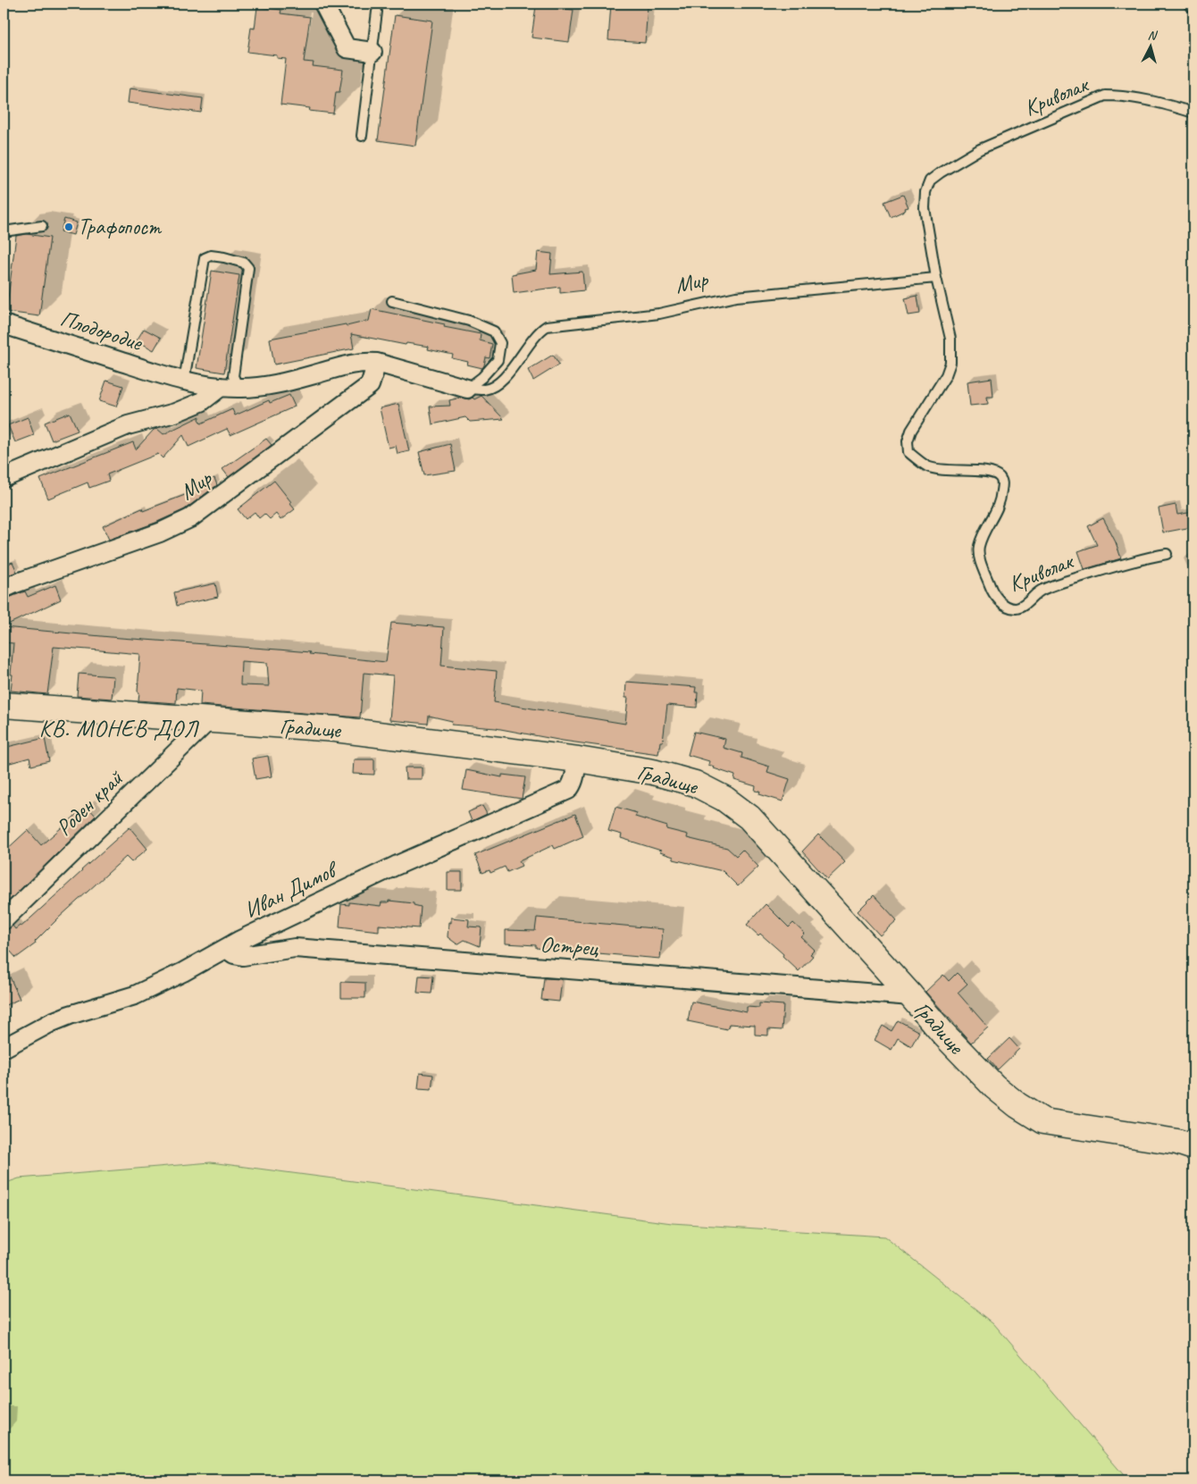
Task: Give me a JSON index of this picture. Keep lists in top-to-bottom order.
{
  "streets": {
    "street": [
      "Мир",
      "Плодородие",
      "Градище",
      "Роден край",
      "Иван Димов",
      "Острец"
    ],
    "lane": ["Криволак"]
  },
  "crossings": [
    ["Криволак", "Мир"],
    ["Мир", "Плодородие"],
    ["Градище", "Роден край"],
    ["Градище", "Иван Димов"],
    ["Градище", "Острец"],
    ["Иван Димов", "Острец"]
  ],
  "districts": ["КВ. МОНЕВ ДОЛ"],
  "places": ["Трафопост"],
  "north": "top"
}
